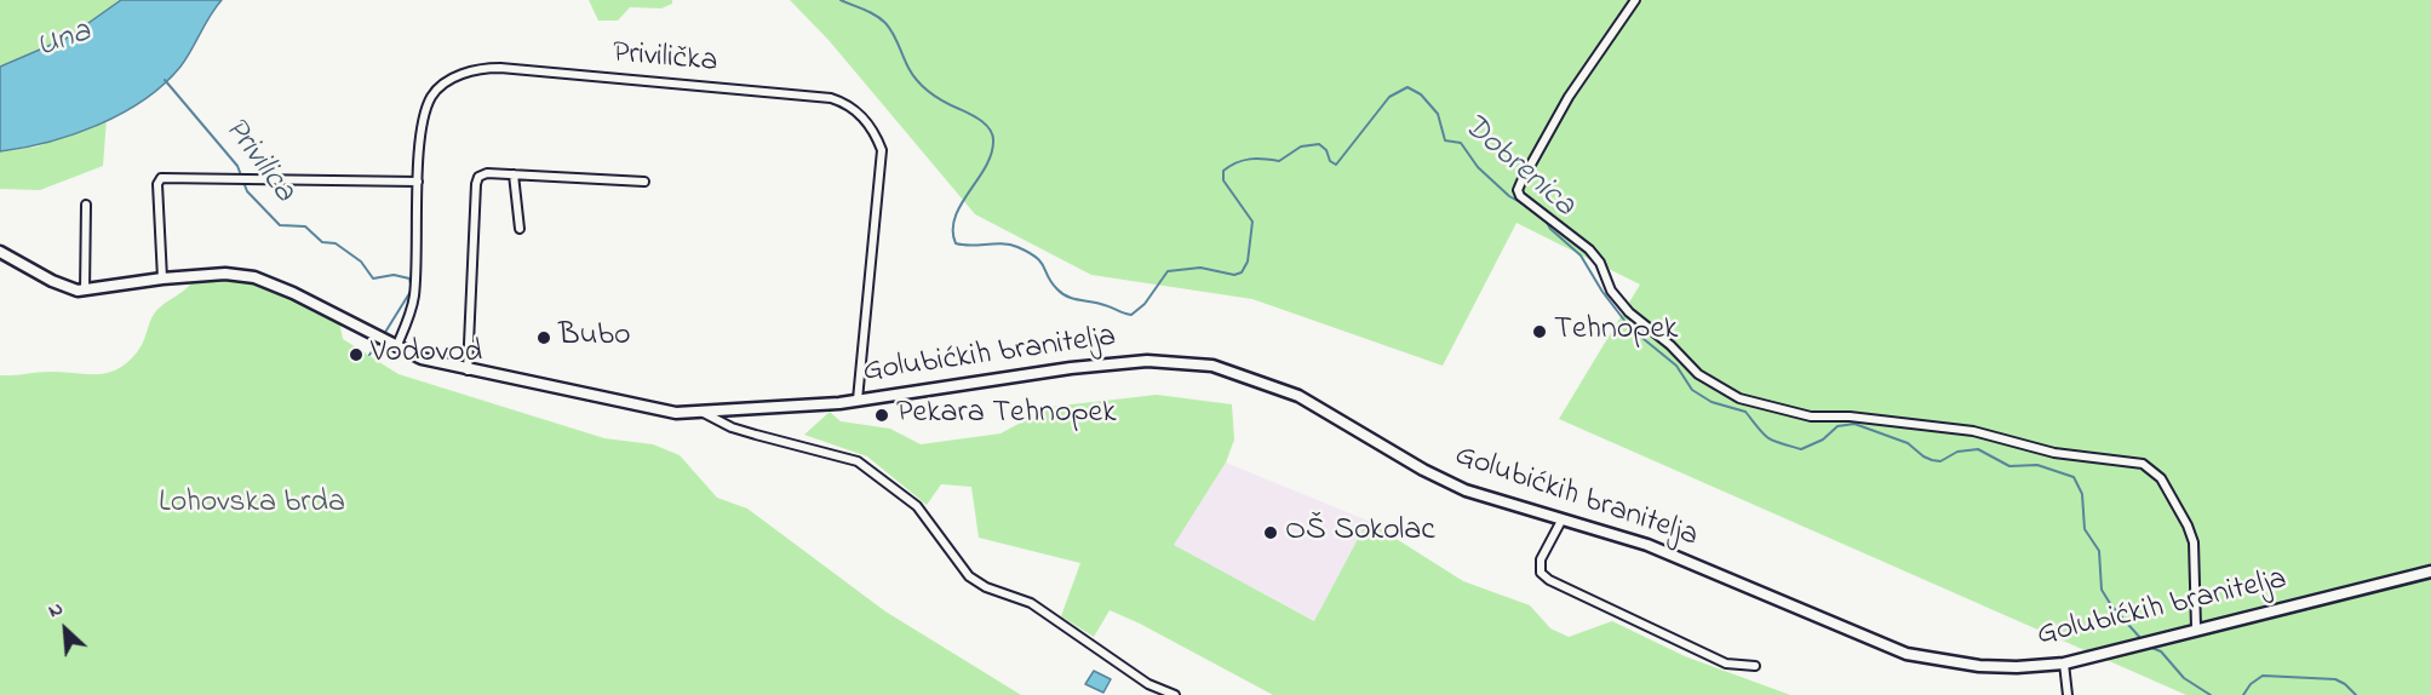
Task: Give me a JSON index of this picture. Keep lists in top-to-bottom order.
{
  "streets": {
    "street": ["Privilička", "Golubićkih branitelja"]
  },
  "crossings": [
    ["Privilička", "Golubićkih branitelja"]
  ],
  "water": ["Una", "Privilica", "Dobrenica"],
  "parks": ["Lohovska brda"],
  "places": [
    "Tehnopek",
    "Bubo",
    "Vodovod",
    "Pekara Tehnopek",
    "OŠ Sokolac"
  ],
  "north": "top left"
}
